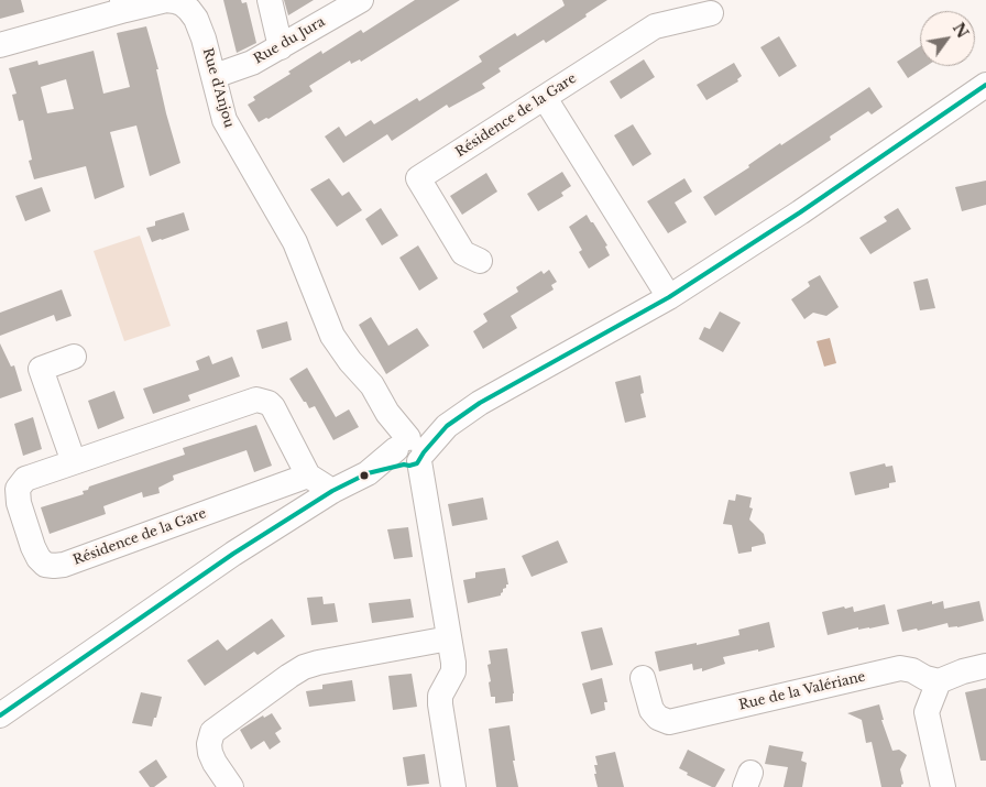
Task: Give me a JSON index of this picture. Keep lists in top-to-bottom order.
{
  "streets": {
    "street": [
      "Rue du Jura",
      "Rue d'Anjou",
      "Résidence de la Gare",
      "Rue de la Valériane"
    ]
  },
  "crossings": [
    ["Rue du Jura", "Rue d'Anjou"]
  ],
  "north": "top right"
}
